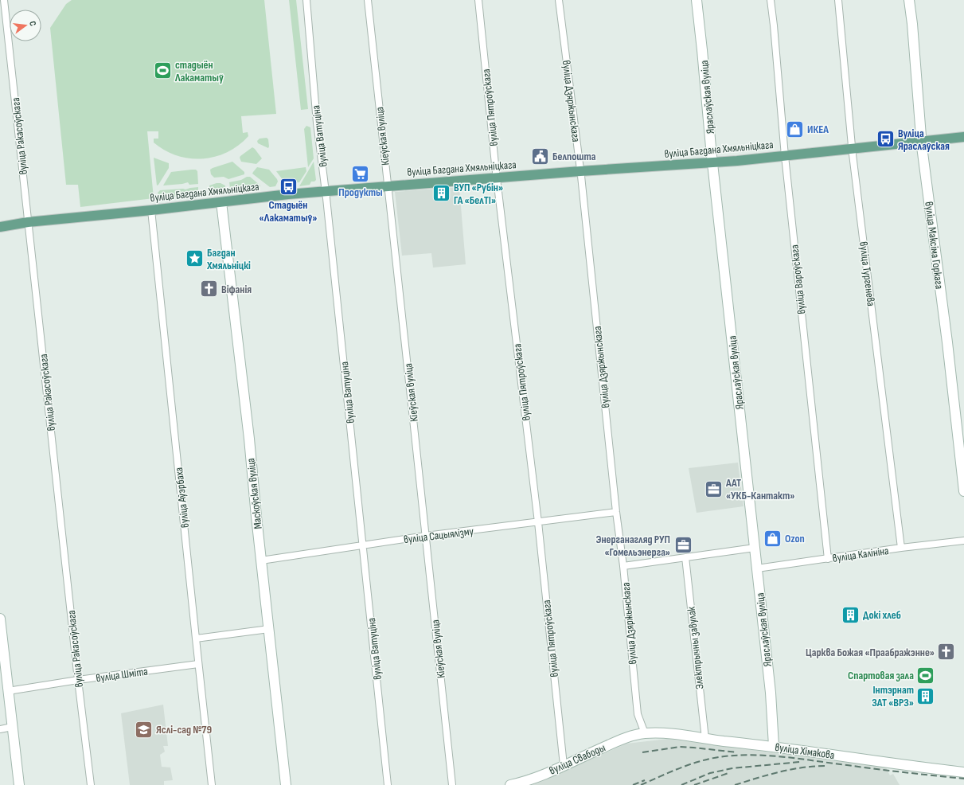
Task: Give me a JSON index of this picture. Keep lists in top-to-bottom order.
{
  "streets": {
    "main road": ["вуліца Багдана Хмяльніцкага"],
    "street": [
      "Яраслаўская вуліца",
      "вуліца Дзяржынскага",
      "вуліца Пятроўскага",
      "вуліца Ракасоўскага",
      "вуліца Ватуціна",
      "Кіеўская вуліца",
      "вуліца Максіма Горкага",
      "вуліца Тургенева",
      "вуліца Вароўскага",
      "Маскоўская вуліца",
      "вуліца Аўэрбаха",
      "вуліца Сацыялізму",
      "вуліца Калініна",
      "Электрычны завулак",
      "вуліца Шміта",
      "вуліца Хімакова",
      "вуліца Свабоды"
    ]
  },
  "crossings": [
    ["Яраслаўская вуліца", "вуліца Багдана Хмяльніцкага"],
    ["Яраслаўская вуліца", "вуліца Калініна"],
    ["Яраслаўская вуліца", "вуліца Хімакова"],
    ["вуліца Дзяржынскага", "вуліца Багдана Хмяльніцкага"],
    ["вуліца Дзяржынскага", "вуліца Сацыялізму"],
    ["вуліца Дзяржынскага", "вуліца Хімакова"],
    ["вуліца Дзяржынскага", "вуліца Свабоды"],
    ["вуліца Пятроўскага", "вуліца Багдана Хмяльніцкага"],
    ["вуліца Пятроўскага", "вуліца Сацыялізму"],
    ["вуліца Пятроўскага", "вуліца Свабоды"],
    ["вуліца Ракасоўскага", "вуліца Багдана Хмяльніцкага"],
    ["вуліца Ракасоўскага", "вуліца Шміта"],
    ["вуліца Ватуціна", "вуліца Багдана Хмяльніцкага"],
    ["вуліца Ватуціна", "вуліца Сацыялізму"],
    ["Кіеўская вуліца", "вуліца Багдана Хмяльніцкага"],
    ["Кіеўская вуліца", "вуліца Сацыялізму"],
    ["вуліца Багдана Хмяльніцкага", "вуліца Максіма Горкага"],
    ["вуліца Багдана Хмяльніцкага", "вуліца Тургенева"],
    ["вуліца Багдана Хмяльніцкага", "вуліца Вароўскага"],
    ["вуліца Багдана Хмяльніцкага", "Маскоўская вуліца"],
    ["вуліца Багдана Хмяльніцкага", "вуліца Аўэрбаха"],
    ["вуліца Тургенева", "вуліца Калініна"],
    ["вуліца Вароўскага", "вуліца Калініна"],
    ["Маскоўская вуліца", "вуліца Сацыялізму"],
    ["вуліца Аўэрбаха", "вуліца Шміта"],
    ["Электрычны завулак", "вуліца Хімакова"],
    ["вуліца Хімакова", "вуліца Свабоды"]
  ],
  "places": {
    "sports": ["стадыён Лакаматыў", "Спартовая зала"],
    "shop": ["ИКЕА", "Ozon"],
    "bus stop": ["Вуліца Яраслаўская", "Стадыён «Лакаматыў»"],
    "public building": ["Белпошта"],
    "supermarket": ["Продукты"],
    "building": ["ВУП «Рубін» ГА «БелТІ»", "Докі хлеб", "Інтэрнат ЗАТ «ВРЗ»"],
    "place": ["Багдан Хмяльніцкі"],
    "church": ["Віфанія", "Царква Божая «Праабражэнне»"],
    "office": ["ААТ «УКБ-Кантакт»", "Энерганагляд РУП «Гомельэнерга»"],
    "school or university": ["Яслі-сад №79"]
  },
  "north": "right"
}
